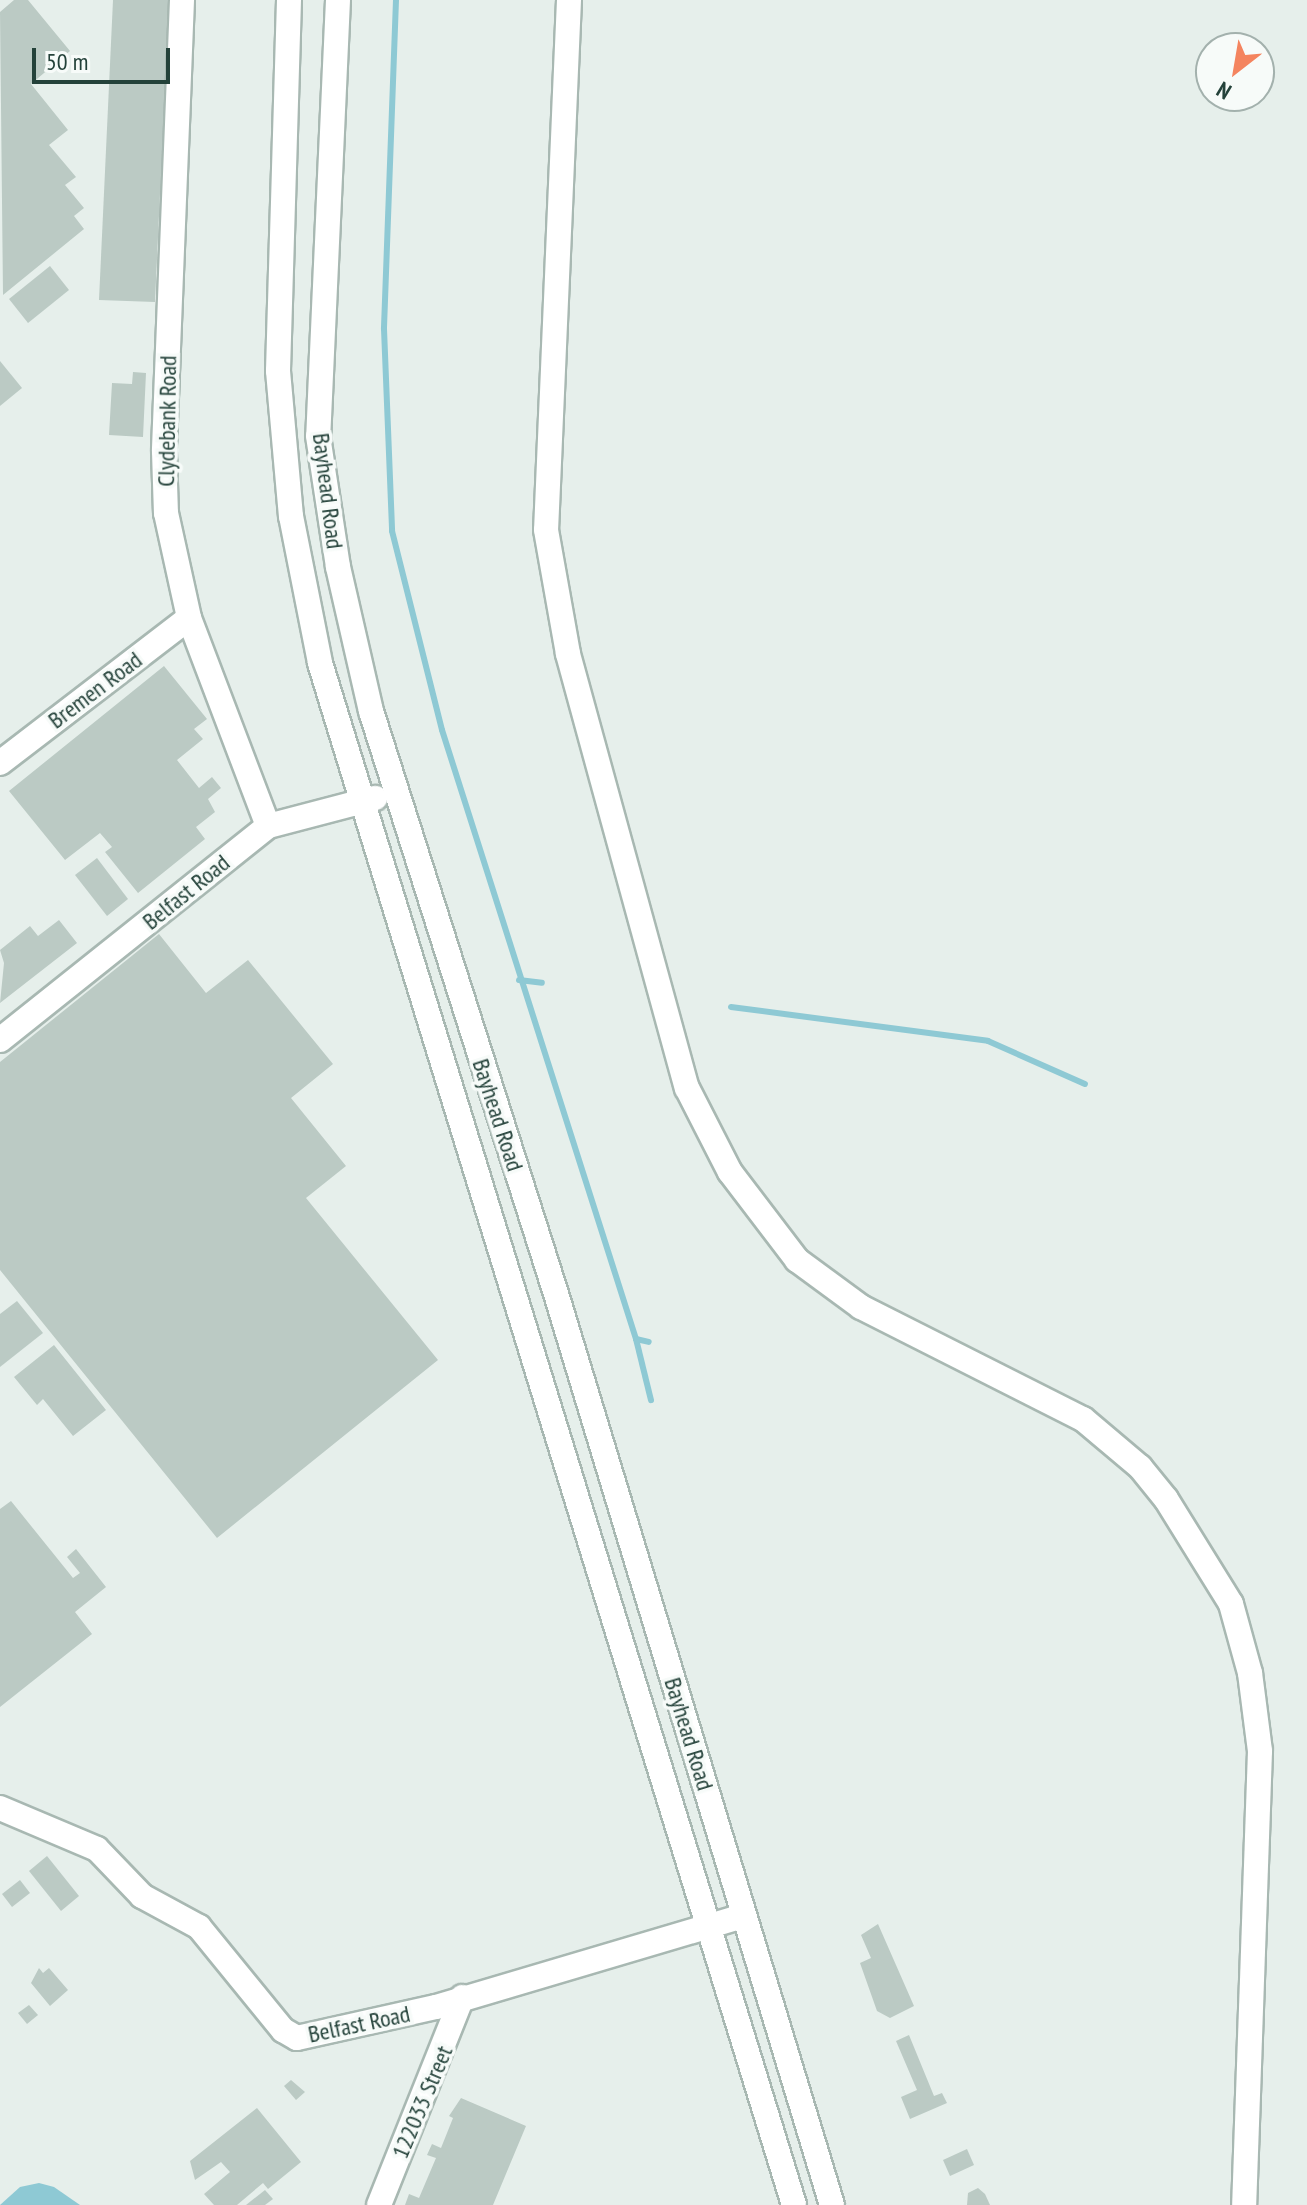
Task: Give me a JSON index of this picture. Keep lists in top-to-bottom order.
{
  "streets": {
    "street": [
      "Clydebank Road",
      "Bayhead Road",
      "Bremen Road",
      "Belfast Road",
      "122033 Street"
    ]
  },
  "crossings": [
    ["Clydebank Road", "Bremen Road"],
    ["Clydebank Road", "Belfast Road"],
    ["Bayhead Road", "Belfast Road"],
    ["Belfast Road", "122033 Street"]
  ],
  "scale_bar": "50 m",
  "north": "bottom left"
}
